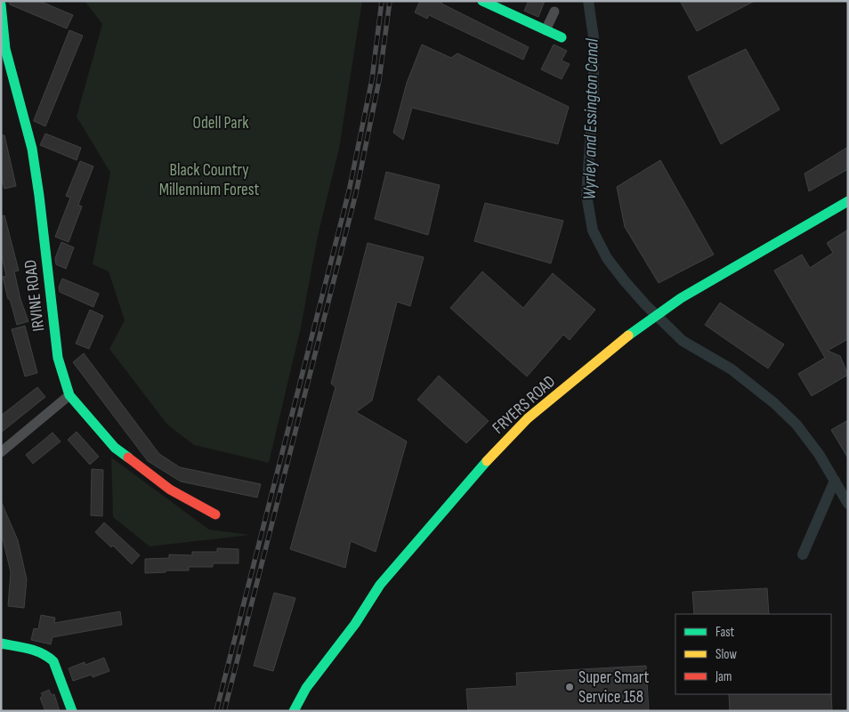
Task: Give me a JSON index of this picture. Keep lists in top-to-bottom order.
{
  "streets": {
    "street": ["IRVINE ROAD", "FRYERS ROAD"]
  },
  "water": ["Wyrley and Essington Canal"],
  "parks": ["Odell Park", "Black Country Millennium Forest"],
  "places": ["Super Smart Service 158"],
  "legend": ["Fast", "Slow", "Jam"]
}
